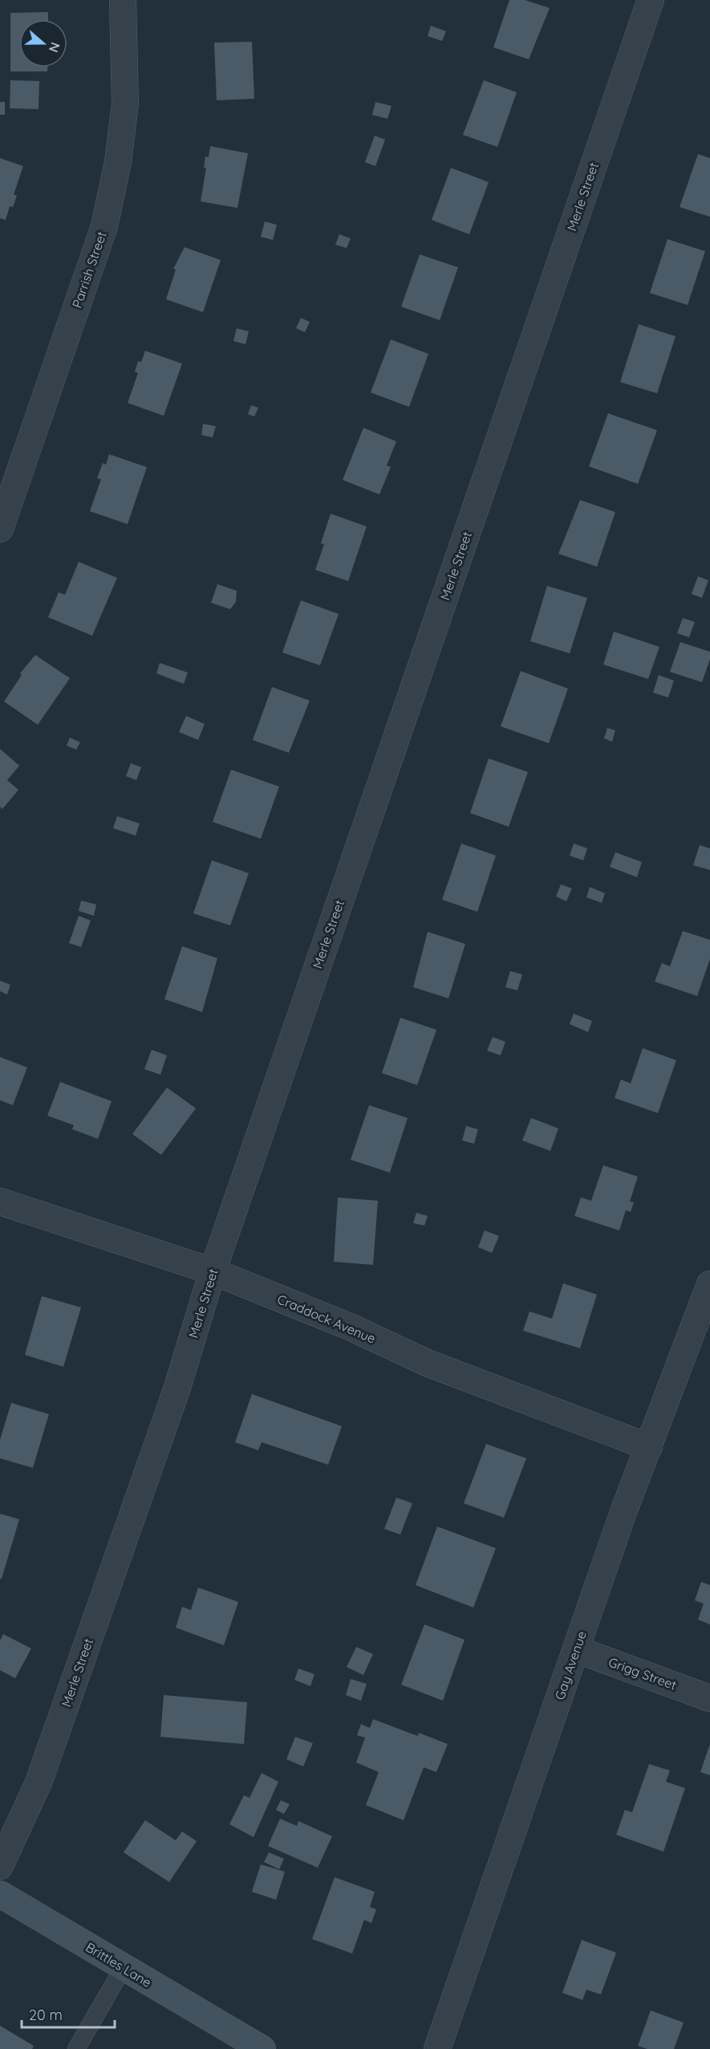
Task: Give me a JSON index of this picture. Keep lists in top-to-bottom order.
{
  "streets": {
    "main road": ["Brittles Lane"],
    "street": [
      "Merle Street",
      "Parrish Street",
      "Craddock Avenue",
      "Gay Avenue",
      "Grigg Street"
    ]
  },
  "crossings": [
    ["Merle Street", "Craddock Avenue"],
    ["Craddock Avenue", "Gay Avenue"],
    ["Gay Avenue", "Grigg Street"]
  ],
  "scale_bar": "20 m",
  "north": "right"
}
